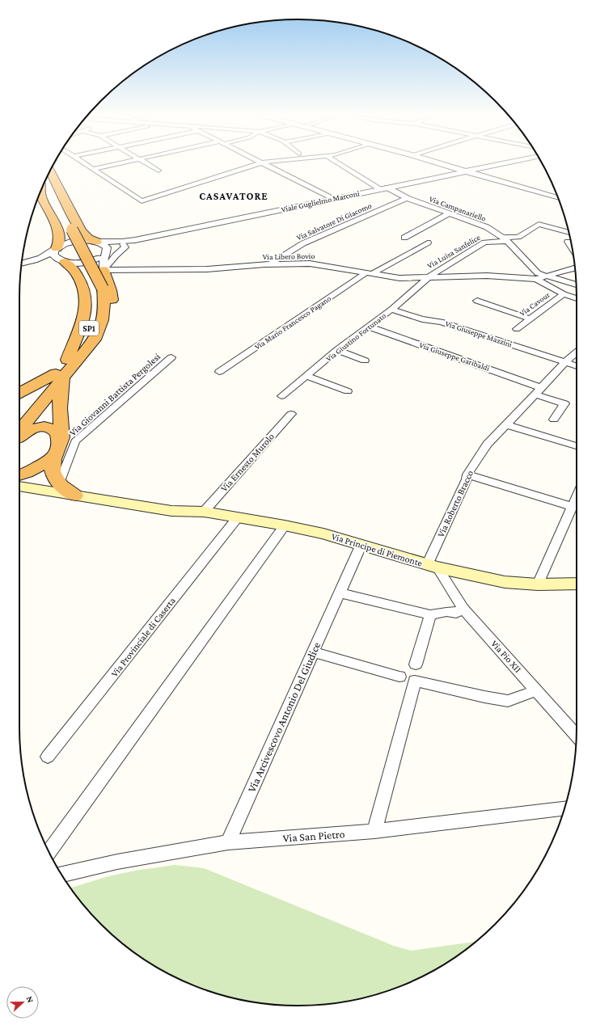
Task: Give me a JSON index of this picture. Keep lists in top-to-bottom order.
{
  "streets": {
    "highway": ["SP1"],
    "main road": ["Via Principe di Piemonte"],
    "street": [
      "Viale Guglielmo Marconi",
      "Via Campanariello",
      "Via Salvatore Di Giacomo",
      "Via Luisa Sanfelice",
      "Via Libero Bovio",
      "Via Cavour",
      "Via Mario Francesco Pagano",
      "Via Giuseppe Mazzini",
      "Via Giustino Fortunato",
      "Via Giuseppe Garibaldi",
      "Via Giovanni Battista Pergolesi",
      "Via Ernesto Murolo",
      "Via Roberto Bracco",
      "Via Provinciale di Caserta",
      "Via Pio XII",
      "Via Arcivescovo Antonio Del Giudice",
      "Via San Pietro"
    ]
  },
  "crossings": [
    ["Viale Guglielmo Marconi", "Via Campanariello"],
    ["Via Campanariello", "Via Salvatore Di Giacomo"],
    ["Via Campanariello", "Via Luisa Sanfelice"],
    ["Via Campanariello", "Via Libero Bovio"],
    ["Via Salvatore Di Giacomo", "Via Libero Bovio"],
    ["Via Luisa Sanfelice", "Via Libero Bovio"],
    ["Via Luisa Sanfelice", "Via Giustino Fortunato"],
    ["Via Libero Bovio", "Via Mario Francesco Pagano"],
    ["Via Libero Bovio", "Via Giustino Fortunato"],
    ["Via Giuseppe Mazzini", "Via Giustino Fortunato"],
    ["Via Giuseppe Mazzini", "Via Roberto Bracco"],
    ["Via Giustino Fortunato", "Via Giuseppe Garibaldi"],
    ["Via Giuseppe Garibaldi", "Via Roberto Bracco"],
    ["Via Ernesto Murolo", "Via Principe di Piemonte"],
    ["Via Roberto Bracco", "Via Principe di Piemonte"],
    ["Via Roberto Bracco", "Via Pio XII"],
    ["Via Principe di Piemonte", "Via Provinciale di Caserta"],
    ["Via Principe di Piemonte", "Via Pio XII"],
    ["Via Principe di Piemonte", "Via Arcivescovo Antonio Del Giudice"],
    ["Via Arcivescovo Antonio Del Giudice", "Via San Pietro"]
  ],
  "districts": ["CASAVATORE"],
  "north": "right"
}
